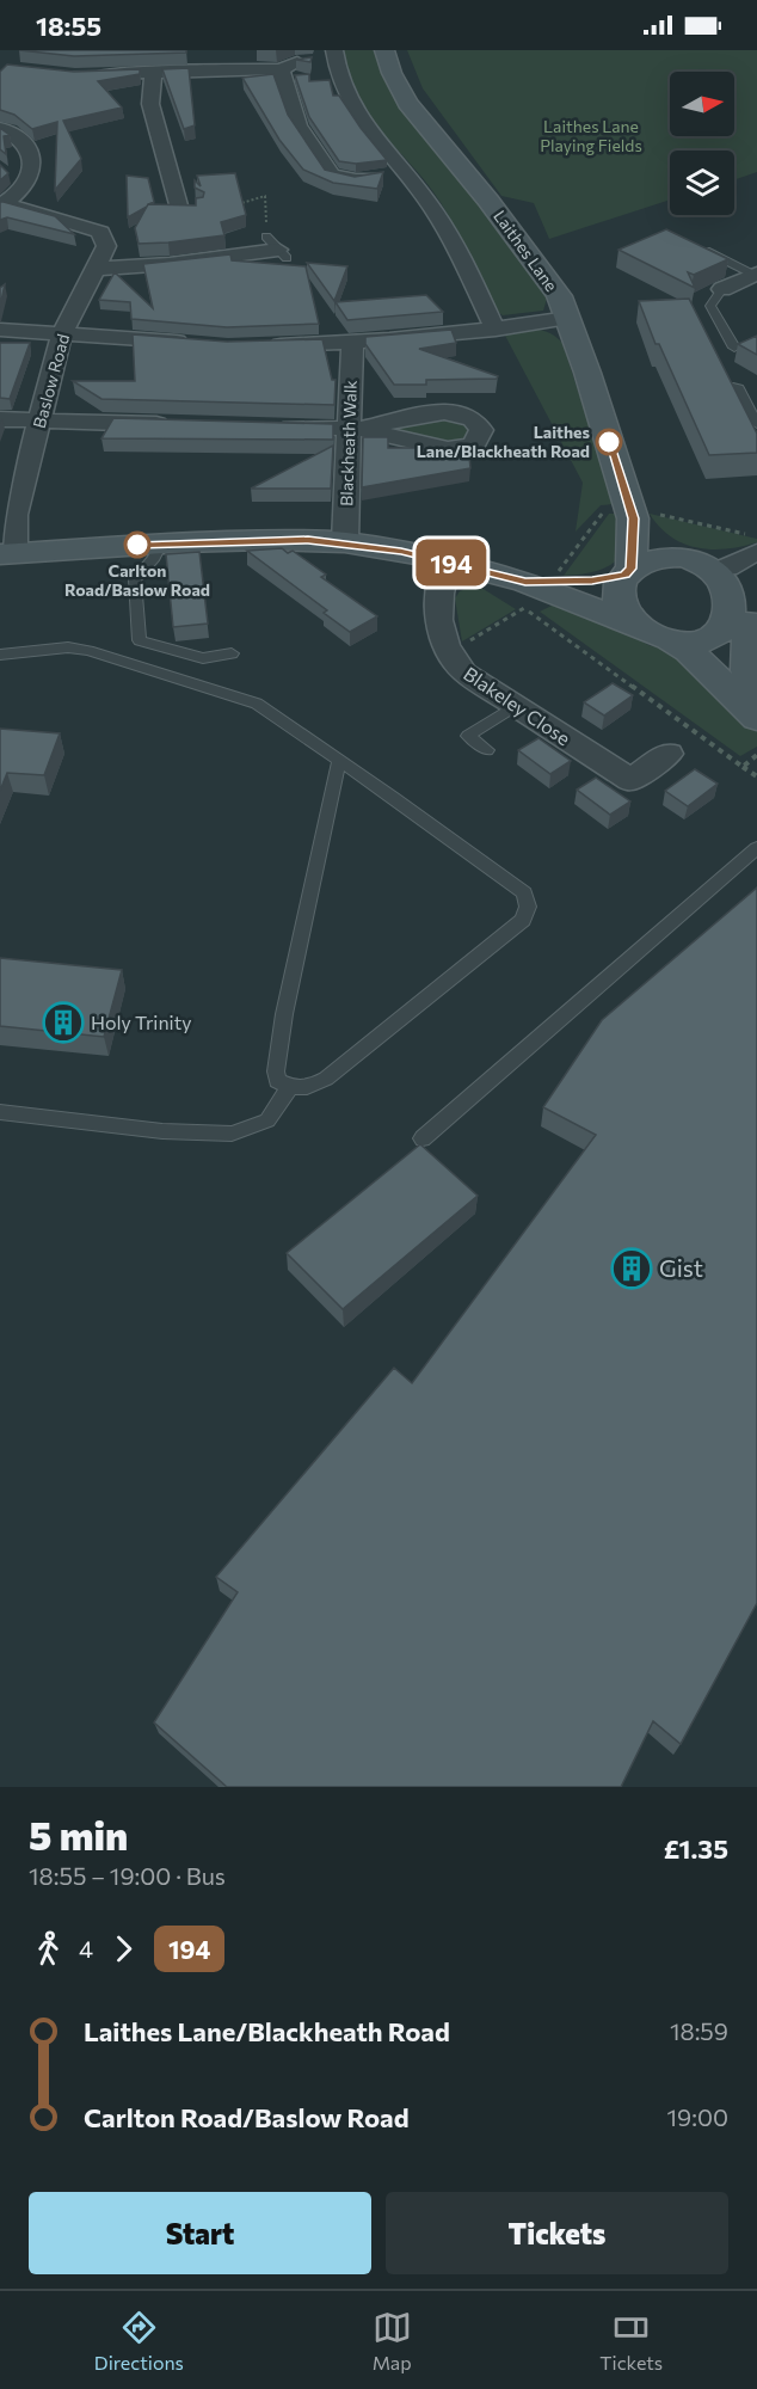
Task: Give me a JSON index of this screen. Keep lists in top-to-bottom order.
{
  "streets": {
    "main road": ["Laithes Lane"],
    "street": ["Baslow Road", "Blackheath Walk", "Blakeley Close"]
  },
  "parks": ["Laithes Lane Playing Fields"],
  "places": {
    "other": ["Laithes Lane/Blackheath Road", "Carlton Road/Baslow Road"],
    "building": ["Holy Trinity", "Gist"]
  },
  "lines": ["bus line 194"],
  "north": "right",
  "page": {
    "status": "18:55",
    "on_map": "194",
    "heading": ["5 min", "18:55 – 19:00 · Bus", "£1.35"],
    "legs": ["4", "194"],
    "list": [
      {
        "name": "Laithes Lane/Blackheath Road",
        "value": "18:59"
      },
      {
        "name": "Carlton Road/Baslow Road",
        "value": "19:00"
      }
    ],
    "buttons": ["Start", "Tickets"],
    "tabs": ["Directions", "Map", "Tickets"]
  }
}
